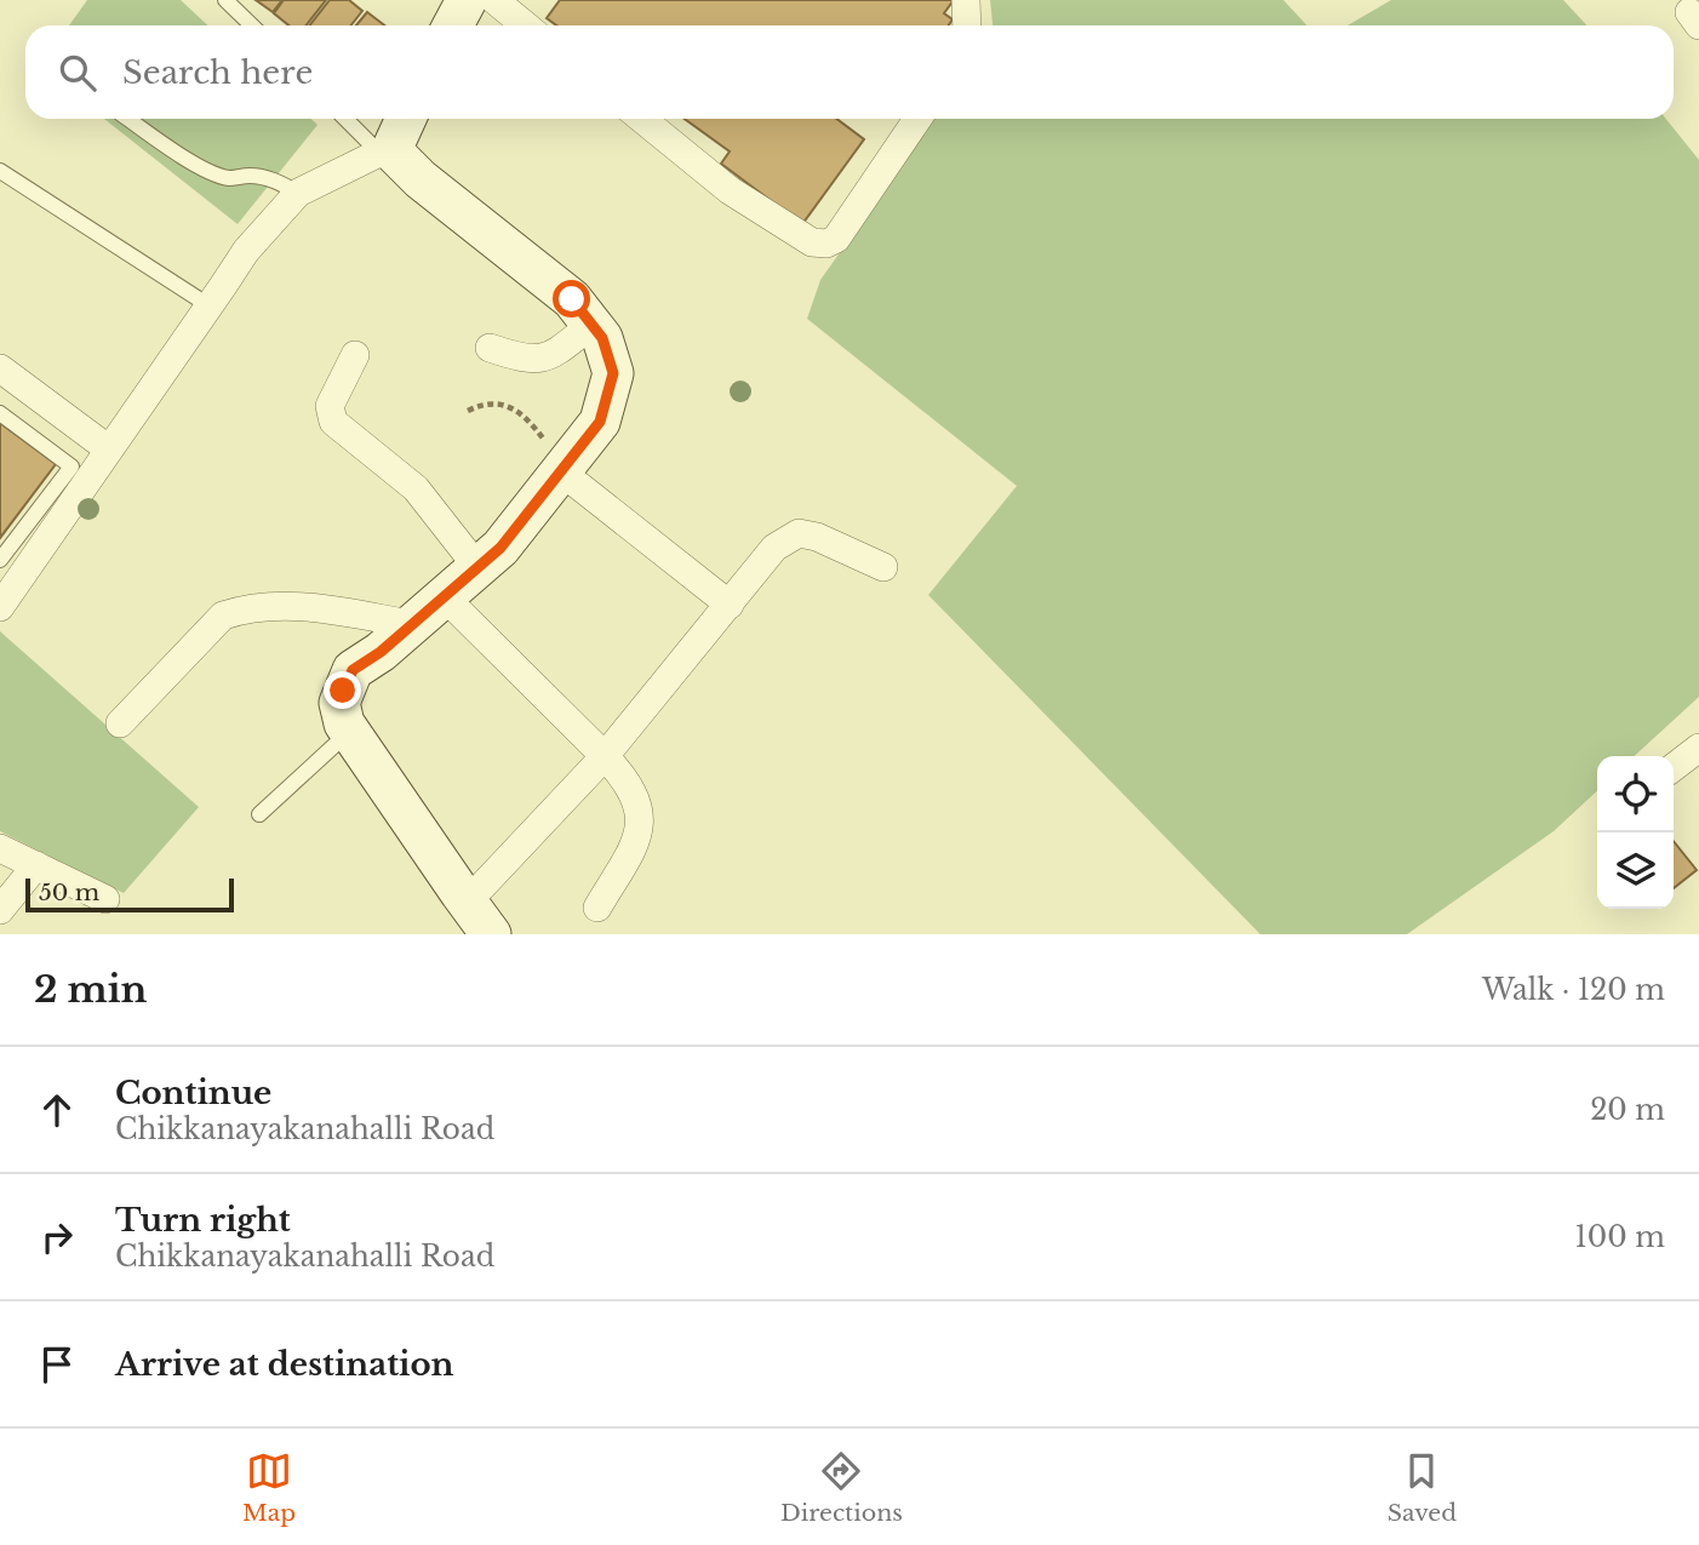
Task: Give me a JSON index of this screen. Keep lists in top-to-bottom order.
{
  "scale_bar": "50 m",
  "page": {
    "search": "Search here",
    "scale": "50 m",
    "heading": ["2 min", "Walk · 120 m"],
    "list": [
      ["Continue", "Chikkanayakanahalli Road", "20 m"],
      ["Turn right", "Chikkanayakanahalli Road", "100 m"],
      "Arrive at destination"
    ],
    "nav": ["Map", "Directions", "Saved"]
  }
}
